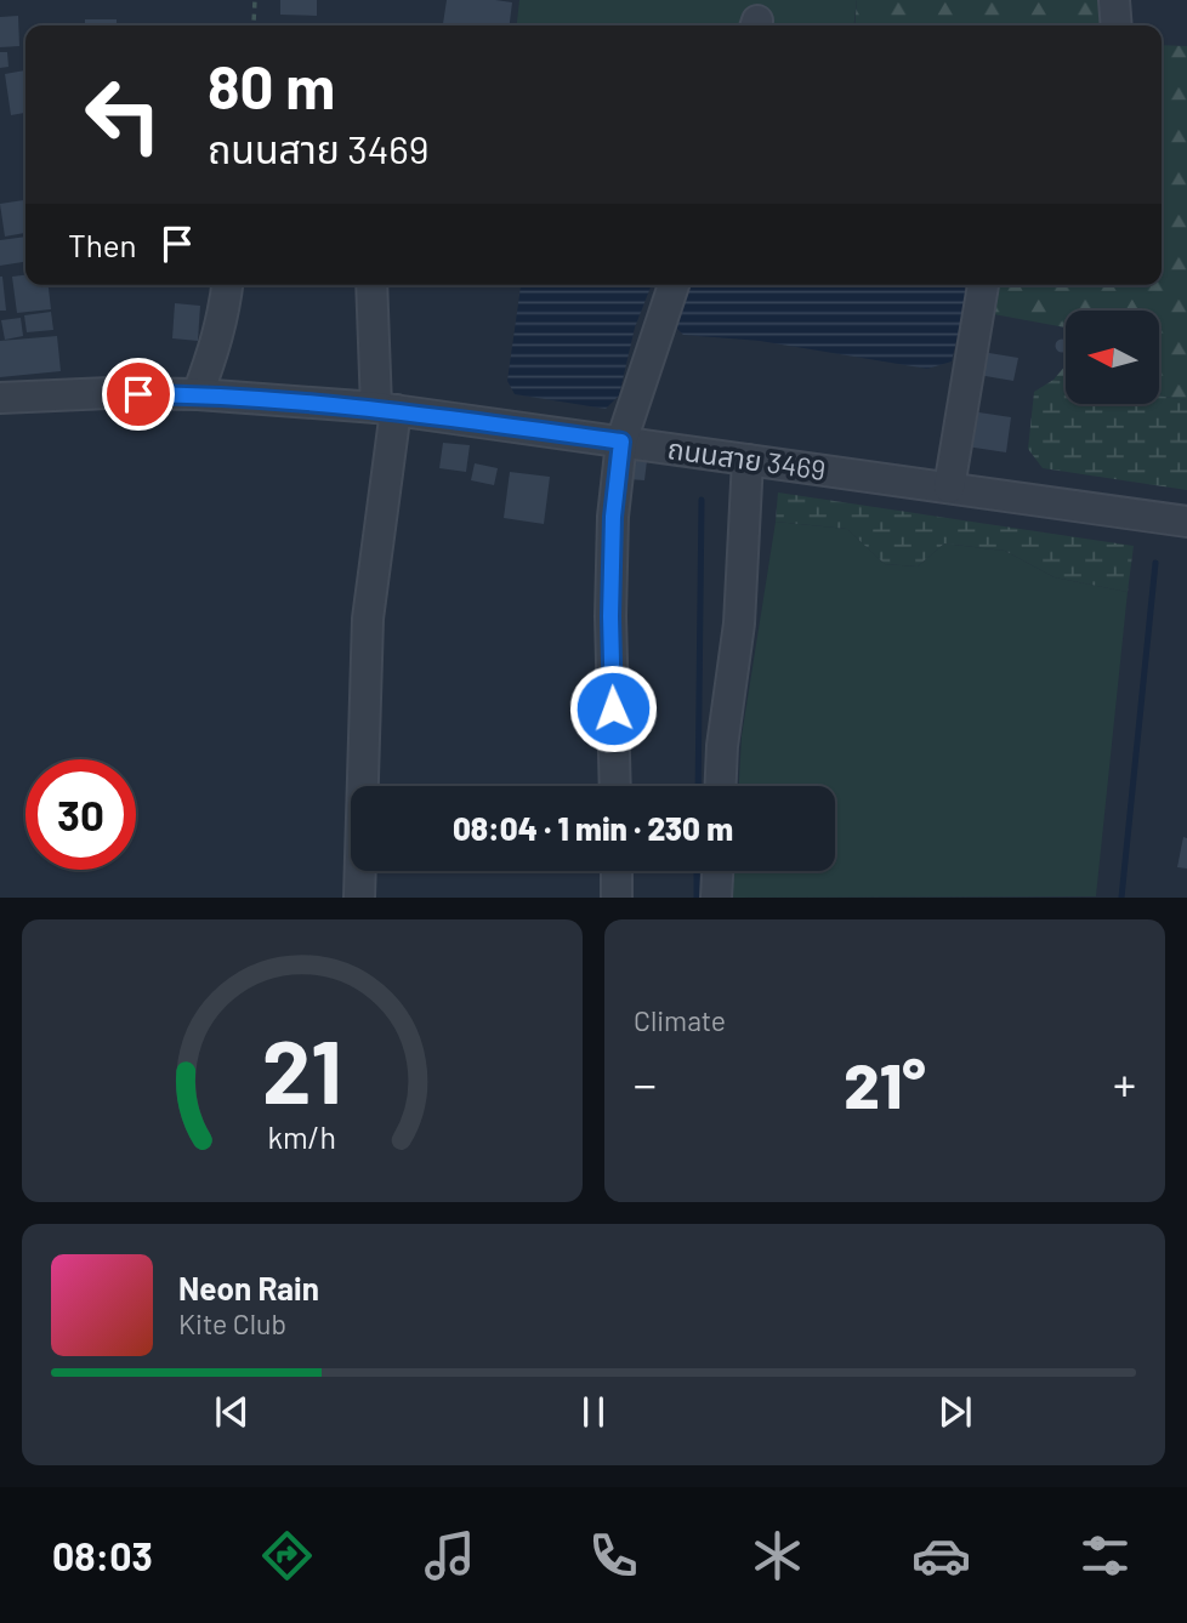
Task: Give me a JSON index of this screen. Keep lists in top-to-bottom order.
{
  "streets": {
    "street": ["ถนนสาย 3469"]
  },
  "north": "left",
  "page": {
    "turn": ["80 m", "ถนนสาย 3469"],
    "then": "Then",
    "limit": "30",
    "trip": "08:04 · 1 min · 230 m",
    "tile": "Climate",
    "heat": ["−", "21°", "+"],
    "song": ["Neon Rain", "Kite Club"],
    "tabs": "08:03",
    "gauge": ["21", "km/h"]
  }
}
